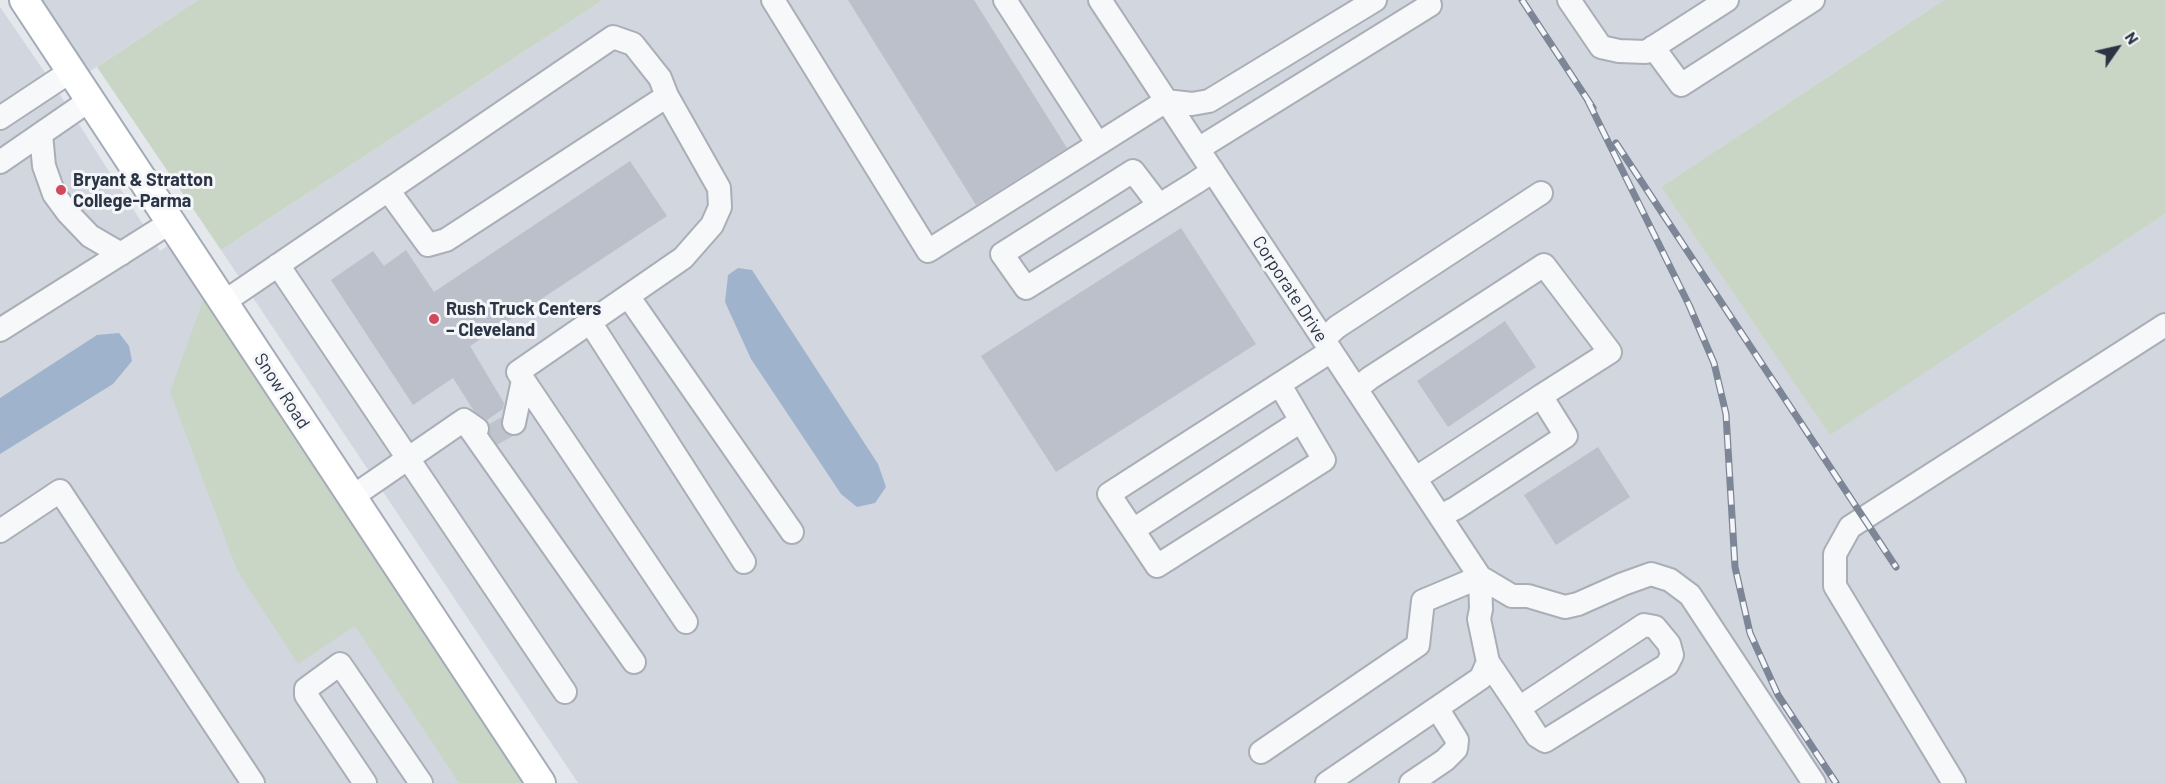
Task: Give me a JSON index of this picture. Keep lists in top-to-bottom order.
{
  "streets": {
    "main road": ["Snow Road"],
    "street": ["Corporate Drive"]
  },
  "places": ["Bryant & Stratton College-Parma", "Rush Truck Centers – Cleveland"],
  "north": "top right"
}
